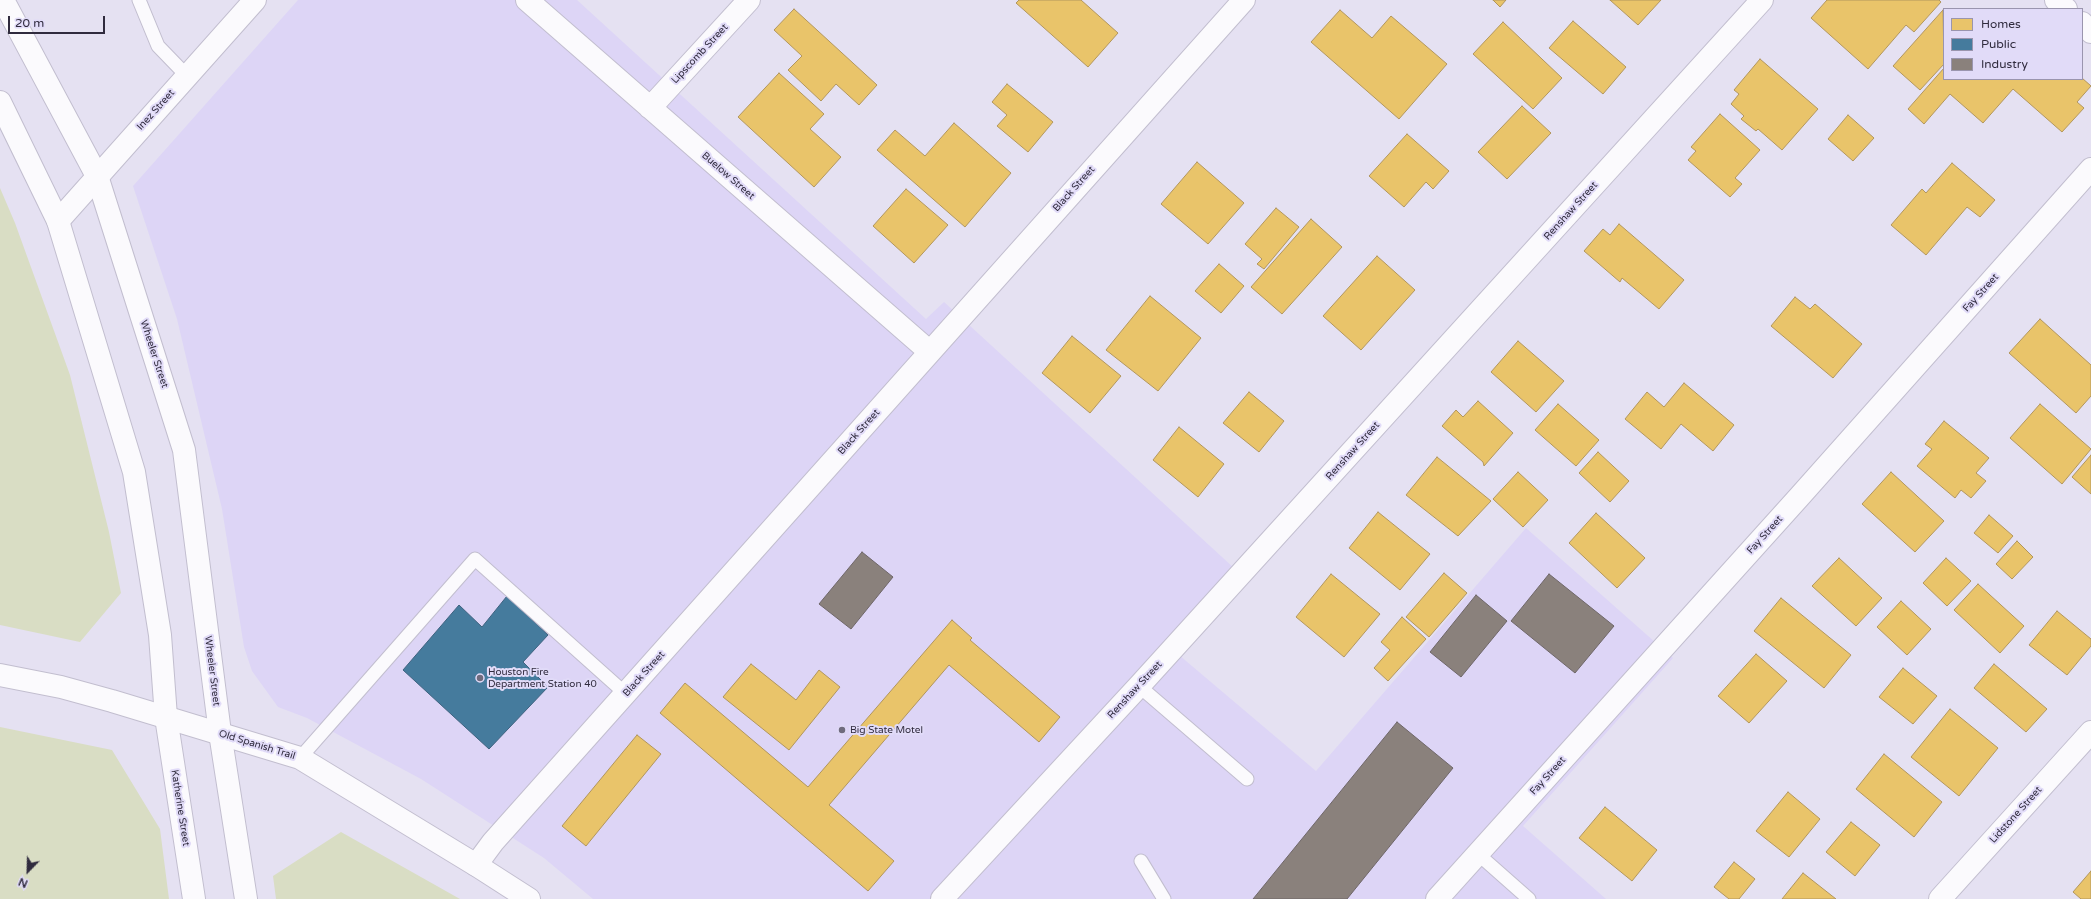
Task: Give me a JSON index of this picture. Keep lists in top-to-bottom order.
{
  "streets": {
    "street": [
      "Lipscomb Street",
      "Inez Street",
      "Buelow Street",
      "Black Street",
      "Renshaw Street",
      "Fay Street",
      "Wheeler Street",
      "Old Spanish Trail",
      "Katherine Street",
      "Lidstone Street"
    ]
  },
  "crossings": [
    ["Lipscomb Street", "Buelow Street"],
    ["Inez Street", "Wheeler Street"],
    ["Buelow Street", "Black Street"],
    ["Black Street", "Old Spanish Trail"],
    ["Wheeler Street", "Old Spanish Trail"],
    ["Old Spanish Trail", "Katherine Street"]
  ],
  "places": ["Houston Fire Department Station 40", "Big State Motel"],
  "legend": ["Homes", "Public", "Industry"],
  "scale_bar": "20 m",
  "north": "bottom left"
}
